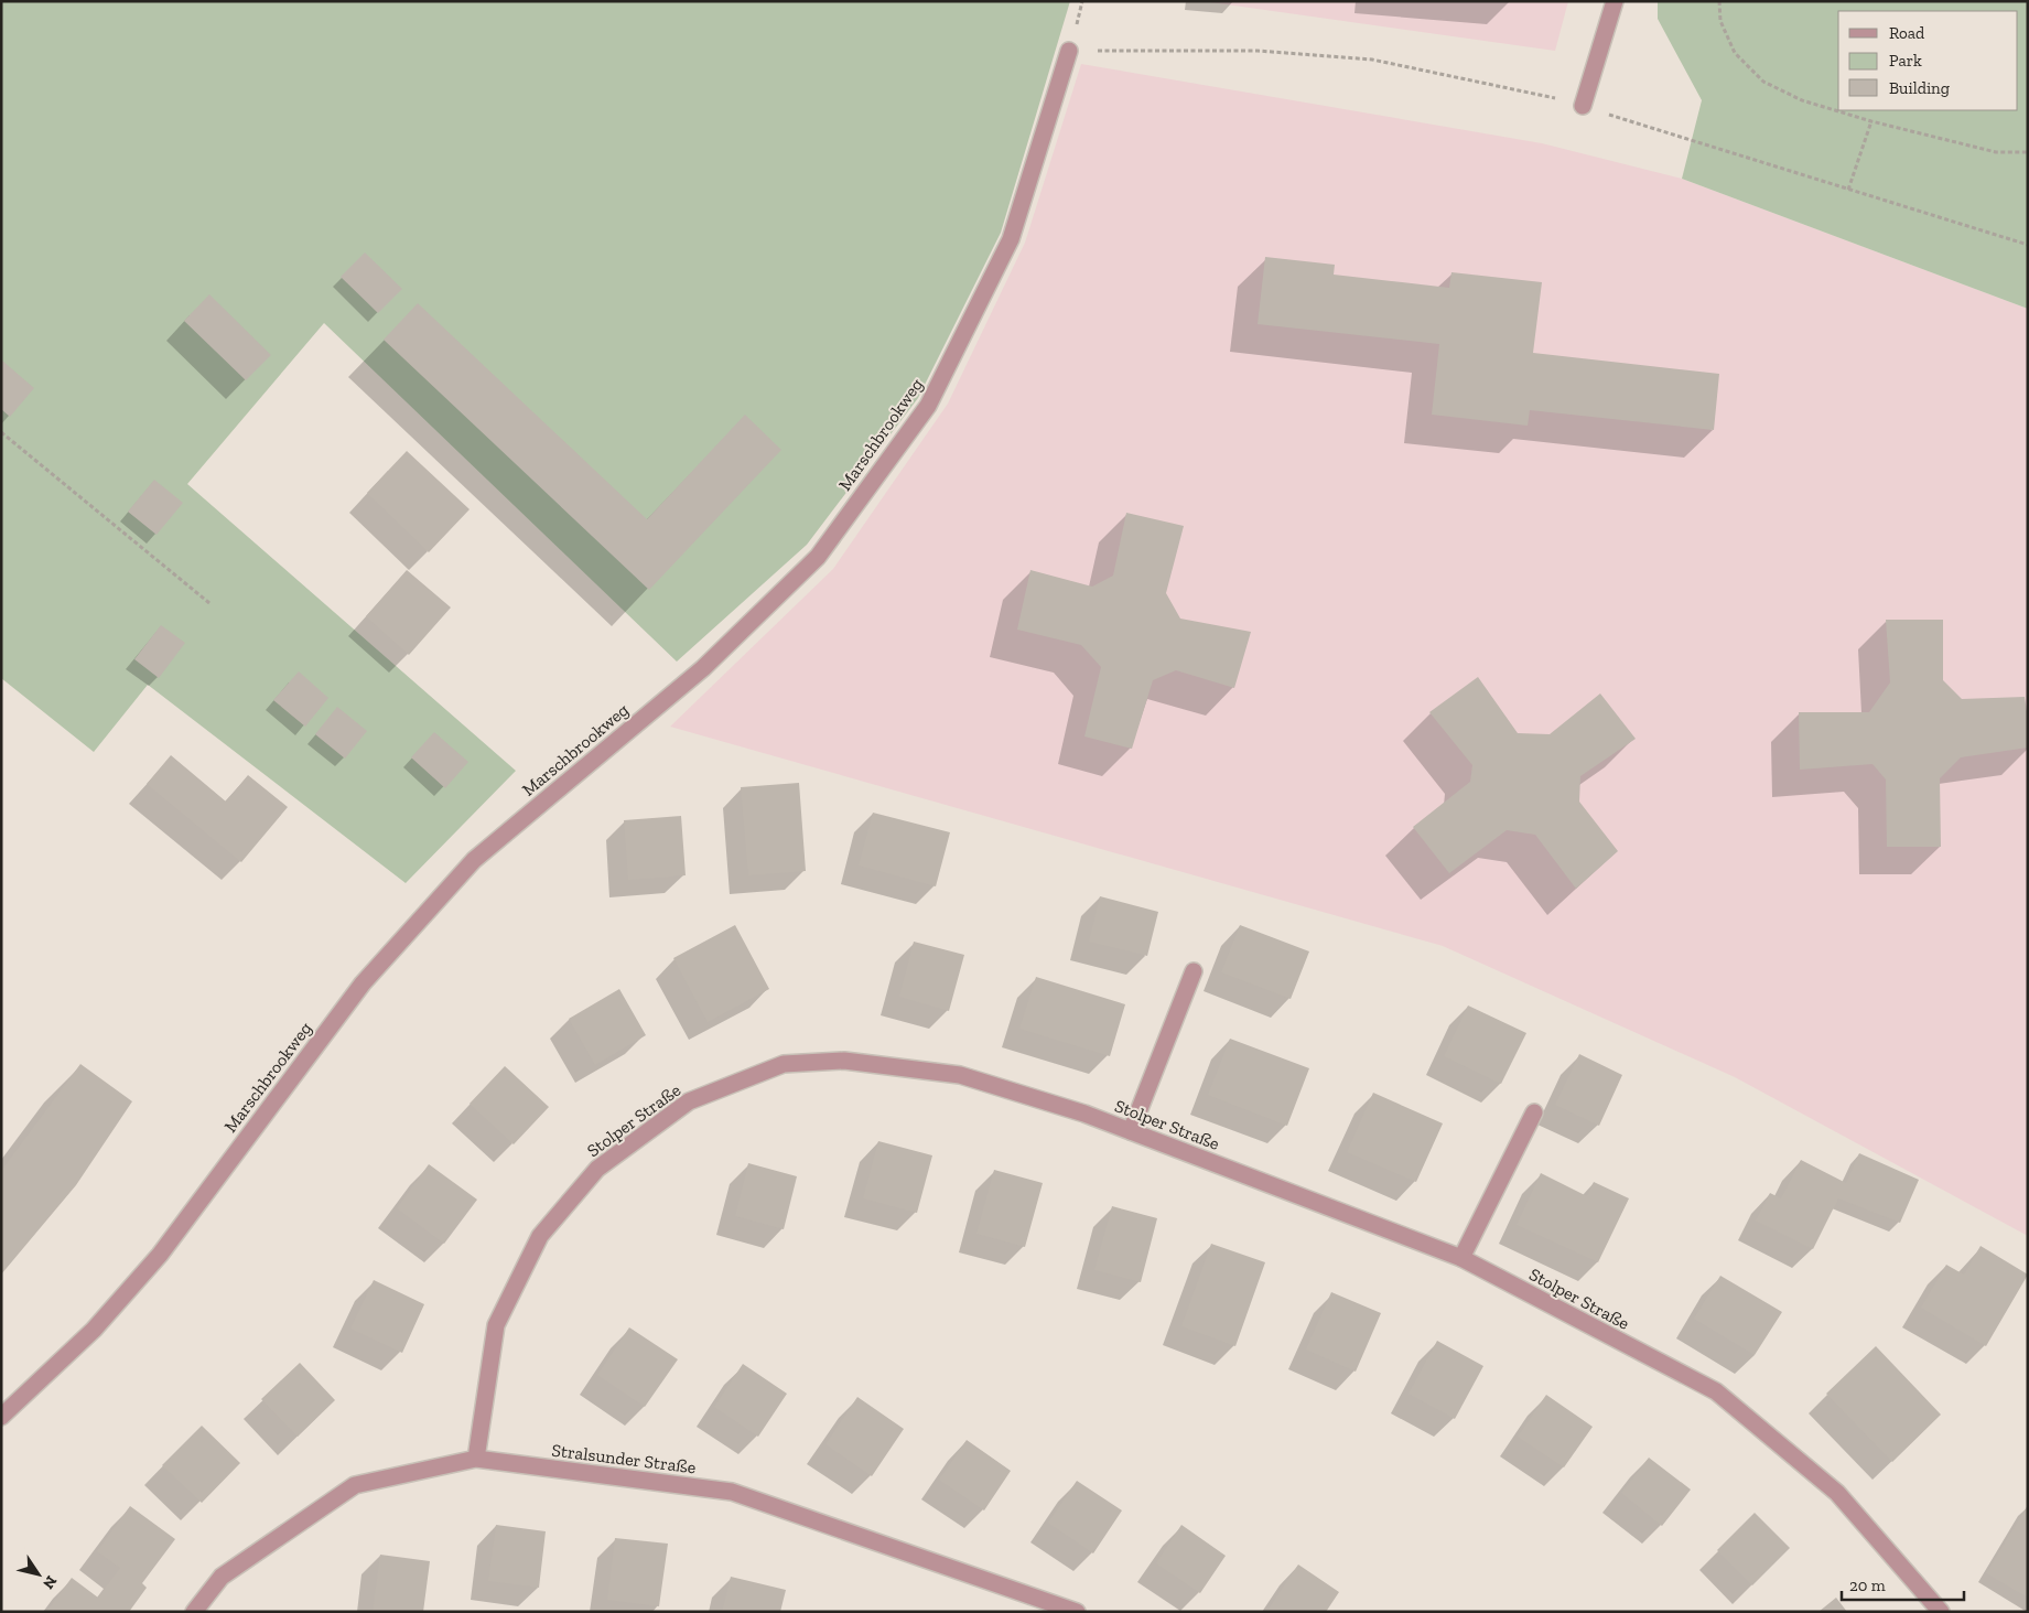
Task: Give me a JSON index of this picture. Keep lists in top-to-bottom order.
{
  "streets": {
    "street": ["Marschbrookweg", "Stolper Straße", "Stralsunder Straße"]
  },
  "crossings": [
    ["Stolper Straße", "Stralsunder Straße"]
  ],
  "legend": ["Road", "Park", "Building"],
  "scale_bar": "20 m",
  "north": "bottom right"
}
